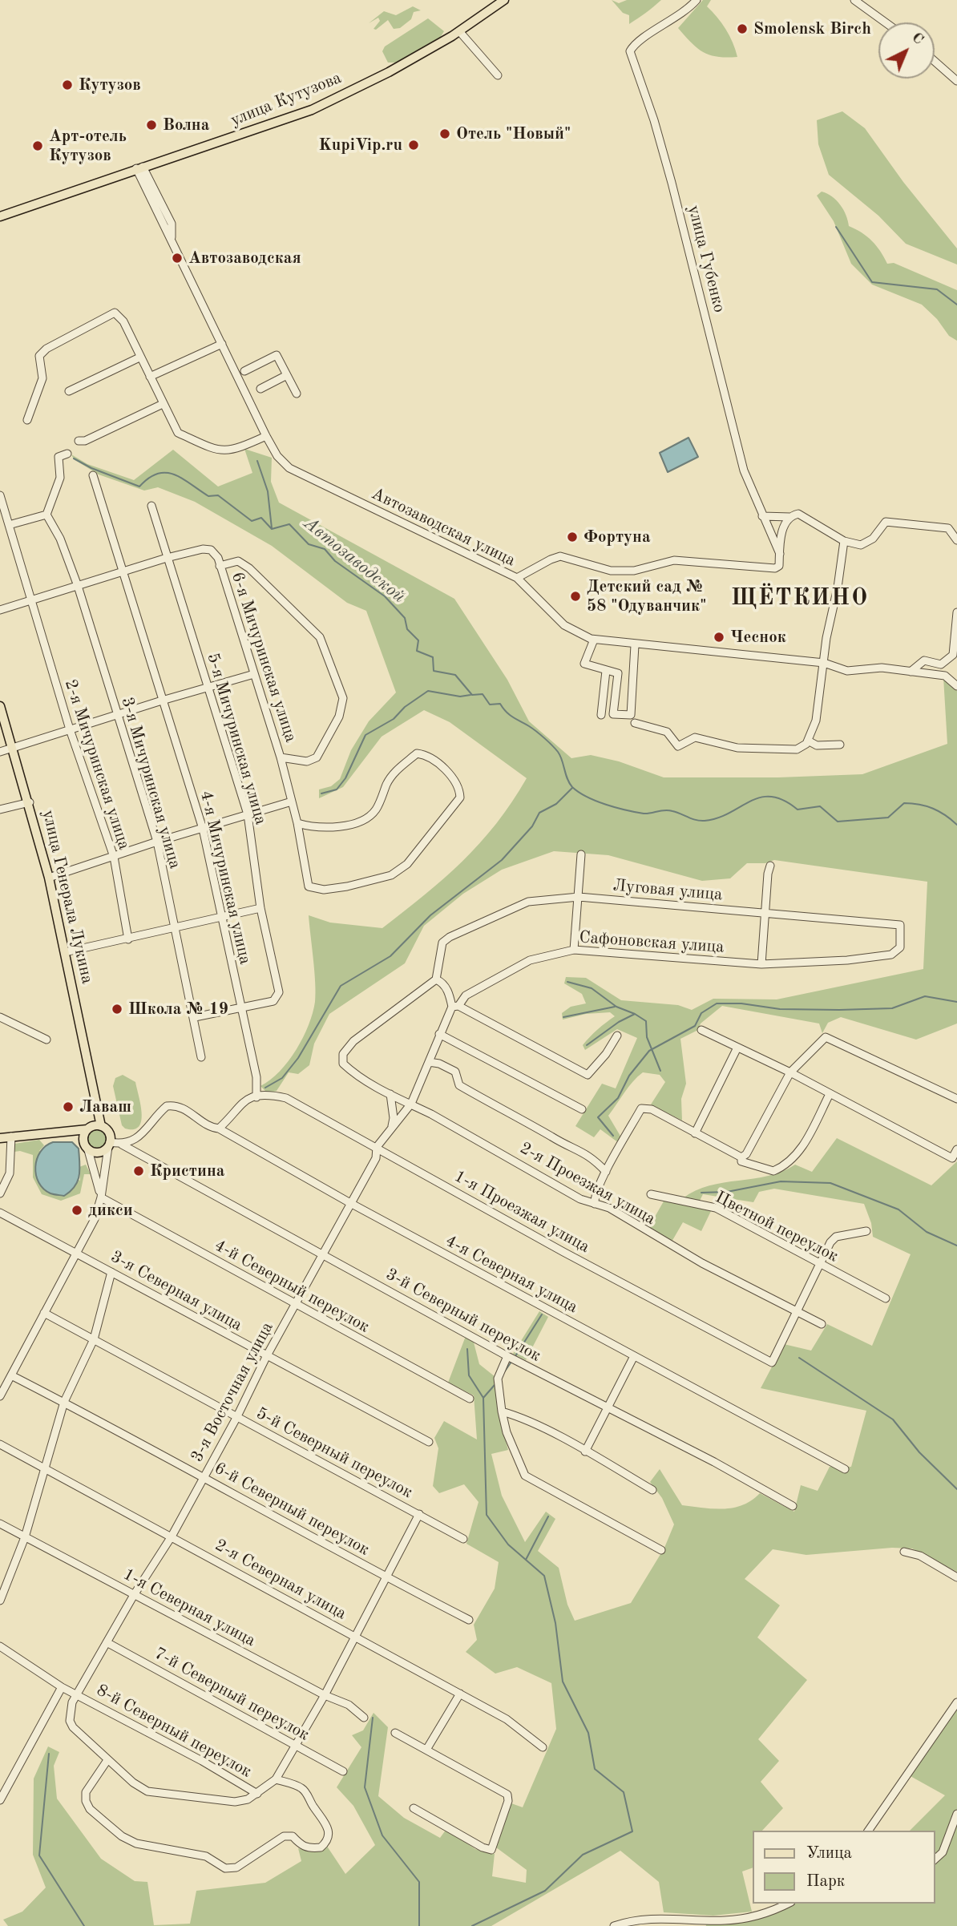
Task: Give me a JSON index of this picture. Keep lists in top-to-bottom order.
{
  "streets": {
    "main road": ["улица Кутузова", "улица Генерала Лукина"],
    "street": [
      "улица Губенко",
      "Автозаводская улица",
      "6-я Мичуринская улица",
      "5-я Мичуринская улица",
      "2-я Мичуринская улица",
      "3-я Мичуринская улица",
      "4-я Мичуринская улица",
      "Луговая улица",
      "Сафоновская улица",
      "2-я Проезжая улица",
      "1-я Проезжая улица",
      "Цветной переулок",
      "4-я Северная улица",
      "4-й Северный переулок",
      "3-я Северная улица",
      "3-й Северный переулок",
      "3-я Восточная улица",
      "5-й Северный переулок",
      "6-й Северный переулок",
      "2-я Северная улица",
      "1-я Северная улица",
      "7-й Северный переулок",
      "8-й Северный переулок"
    ]
  },
  "crossings": [
    ["улица Кутузова", "Автозаводская улица"],
    ["6-я Мичуринская улица", "5-я Мичуринская улица"],
    ["5-я Мичуринская улица", "4-я Мичуринская улица"],
    ["4-я Мичуринская улица", "1-я Проезжая улица"],
    ["Луговая улица", "Сафоновская улица"],
    ["Луговая улица", "2-я Проезжая улица"],
    ["улица Генерала Лукина", "3-й Северный переулок"],
    ["Сафоновская улица", "2-я Проезжая улица"],
    ["Сафоновская улица", "3-я Восточная улица"],
    ["2-я Проезжая улица", "1-я Проезжая улица"],
    ["2-я Проезжая улица", "3-я Восточная улица"],
    ["1-я Проезжая улица", "3-я Восточная улица"],
    ["4-я Северная улица", "3-й Северный переулок"],
    ["4-я Северная улица", "3-я Восточная улица"],
    ["4-й Северный переулок", "3-я Восточная улица"],
    ["3-я Северная улица", "3-я Восточная улица"],
    ["3-й Северный переулок", "3-я Восточная улица"],
    ["3-я Восточная улица", "5-й Северный переулок"],
    ["3-я Восточная улица", "6-й Северный переулок"],
    ["3-я Восточная улица", "2-я Северная улица"],
    ["3-я Восточная улица", "1-я Северная улица"],
    ["3-я Восточная улица", "7-й Северный переулок"],
    ["3-я Восточная улица", "8-й Северный переулок"]
  ],
  "districts": ["ЩЁТКИНО"],
  "water": ["Автозаводской"],
  "places": [
    "Smolensk Birch",
    "Кутузов",
    "Волна",
    "Отель \"Новый\"",
    "KupiVip.ru",
    "Арт-отель Кутузов",
    "Автозаводская",
    "Фортуна",
    "Детский сад № 58 \"Одуванчик\"",
    "Чеснок",
    "Школа № 19",
    "Лаваш",
    "Кристина",
    "дикси"
  ],
  "legend": ["Улица", "Парк"],
  "north": "top right"
}
